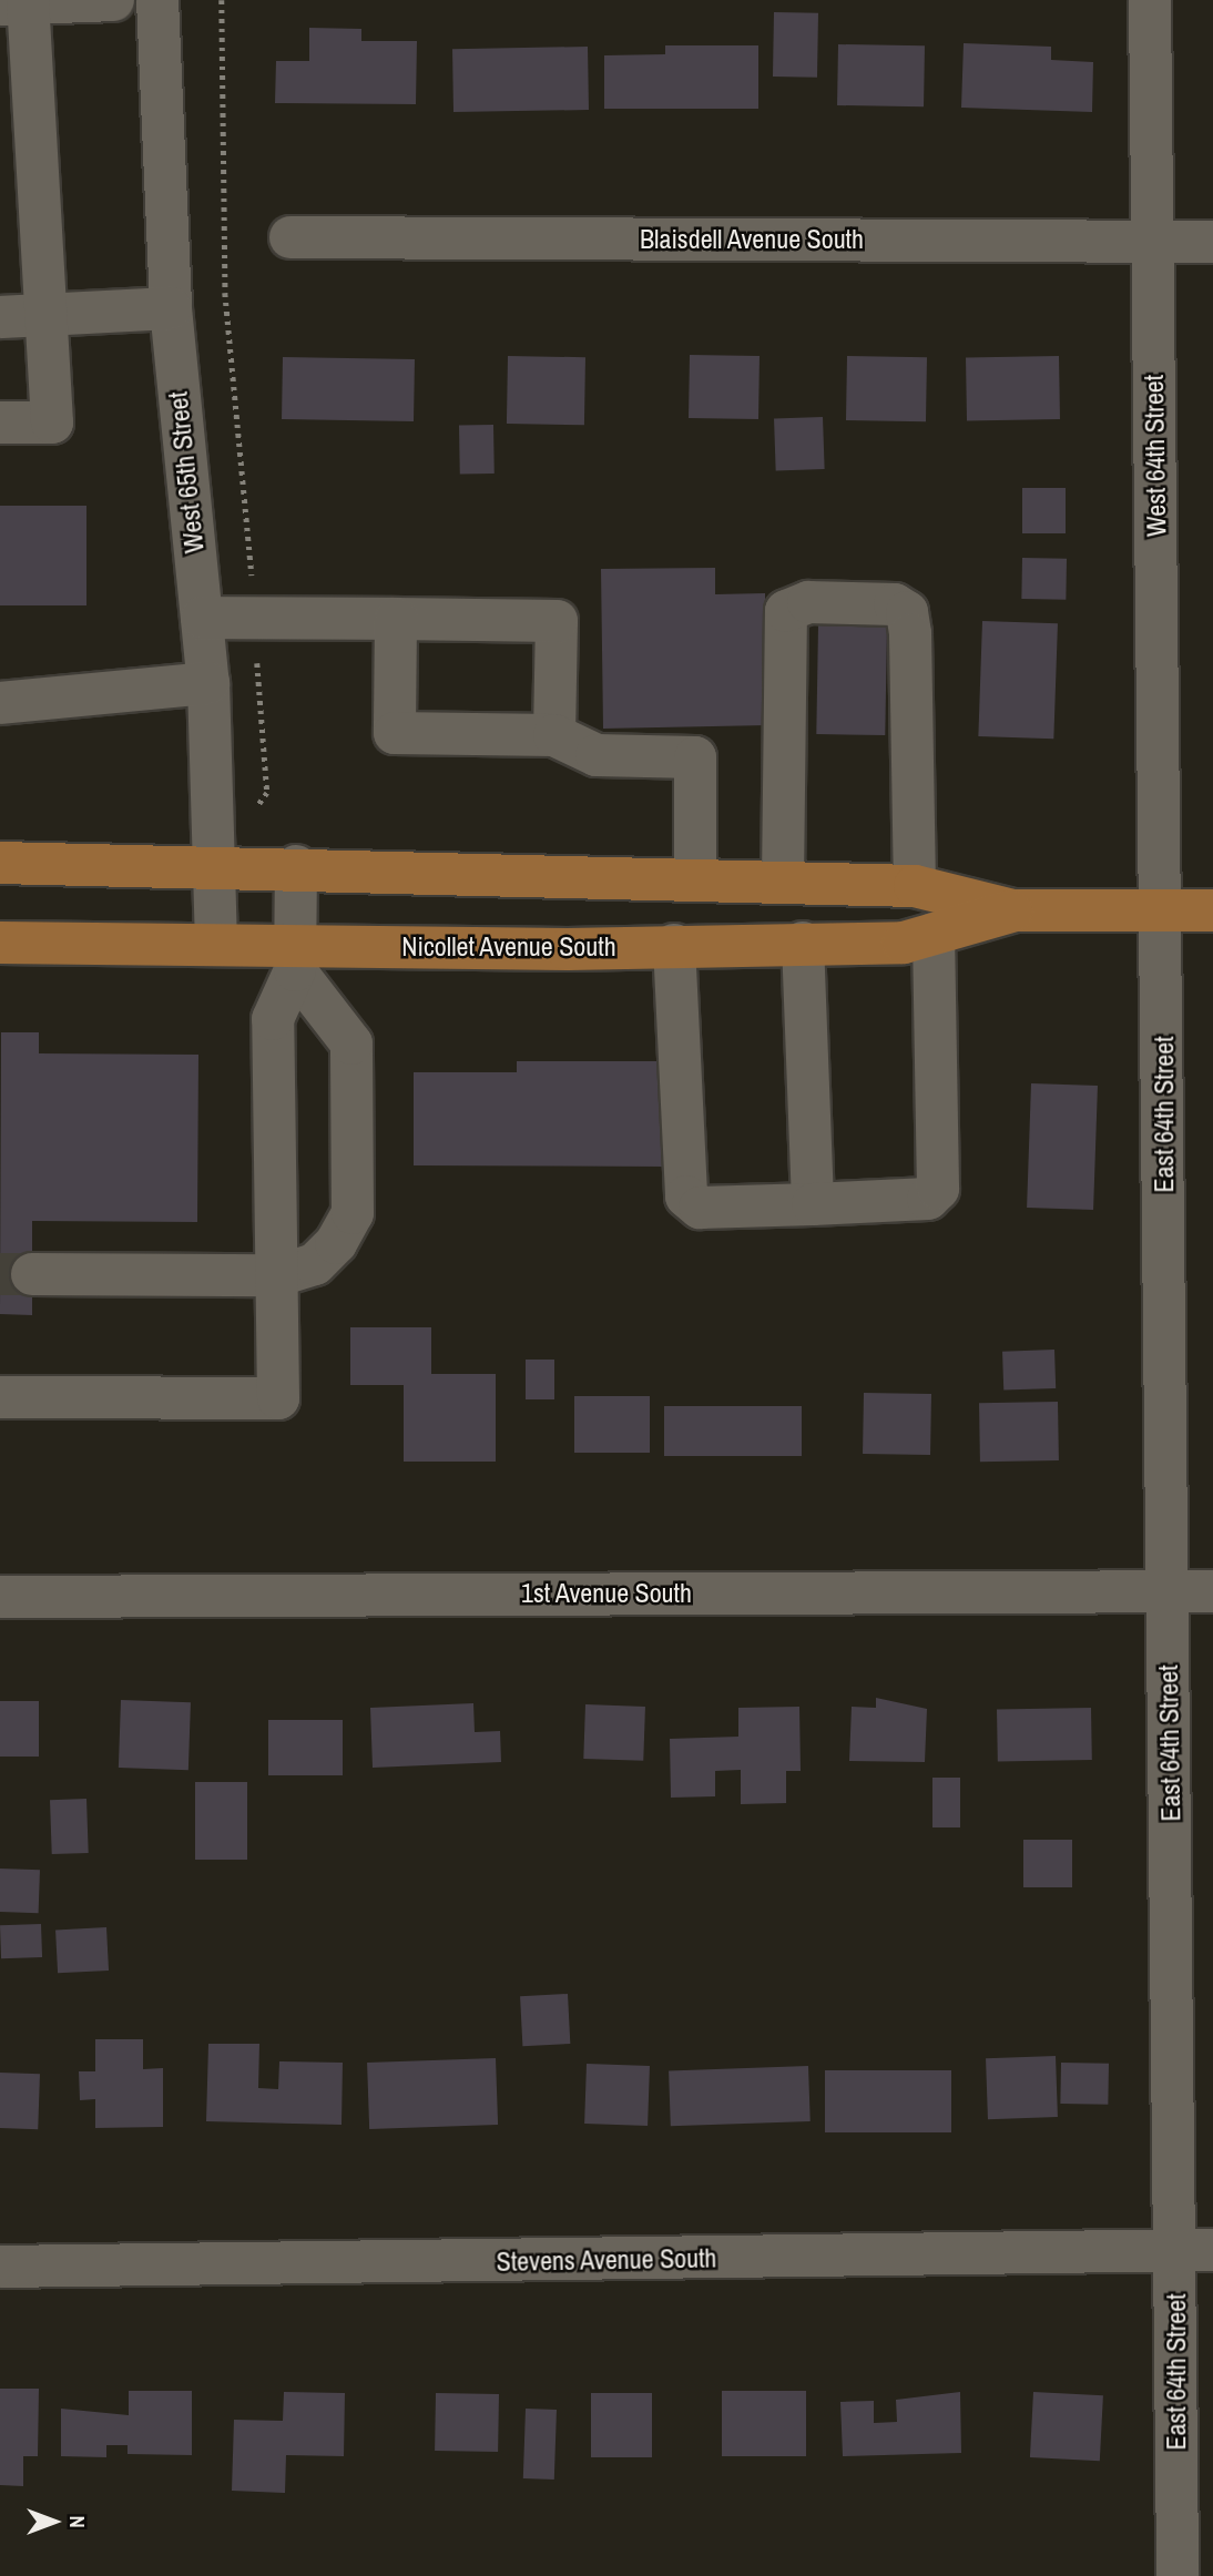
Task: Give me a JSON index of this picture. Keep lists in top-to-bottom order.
{
  "streets": {
    "main road": ["Nicollet Avenue South"],
    "street": [
      "Blaisdell Avenue South",
      "West 64th Street",
      "West 65th Street",
      "East 64th Street",
      "1st Avenue South",
      "Stevens Avenue South"
    ]
  },
  "crossings": [
    ["Blaisdell Avenue South", "West 64th Street"],
    ["West 64th Street", "Nicollet Avenue South"],
    ["West 64th Street", "East 64th Street"],
    ["West 65th Street", "Nicollet Avenue South"],
    ["Nicollet Avenue South", "East 64th Street"],
    ["East 64th Street", "1st Avenue South"],
    ["East 64th Street", "Stevens Avenue South"]
  ],
  "north": "right"
}
